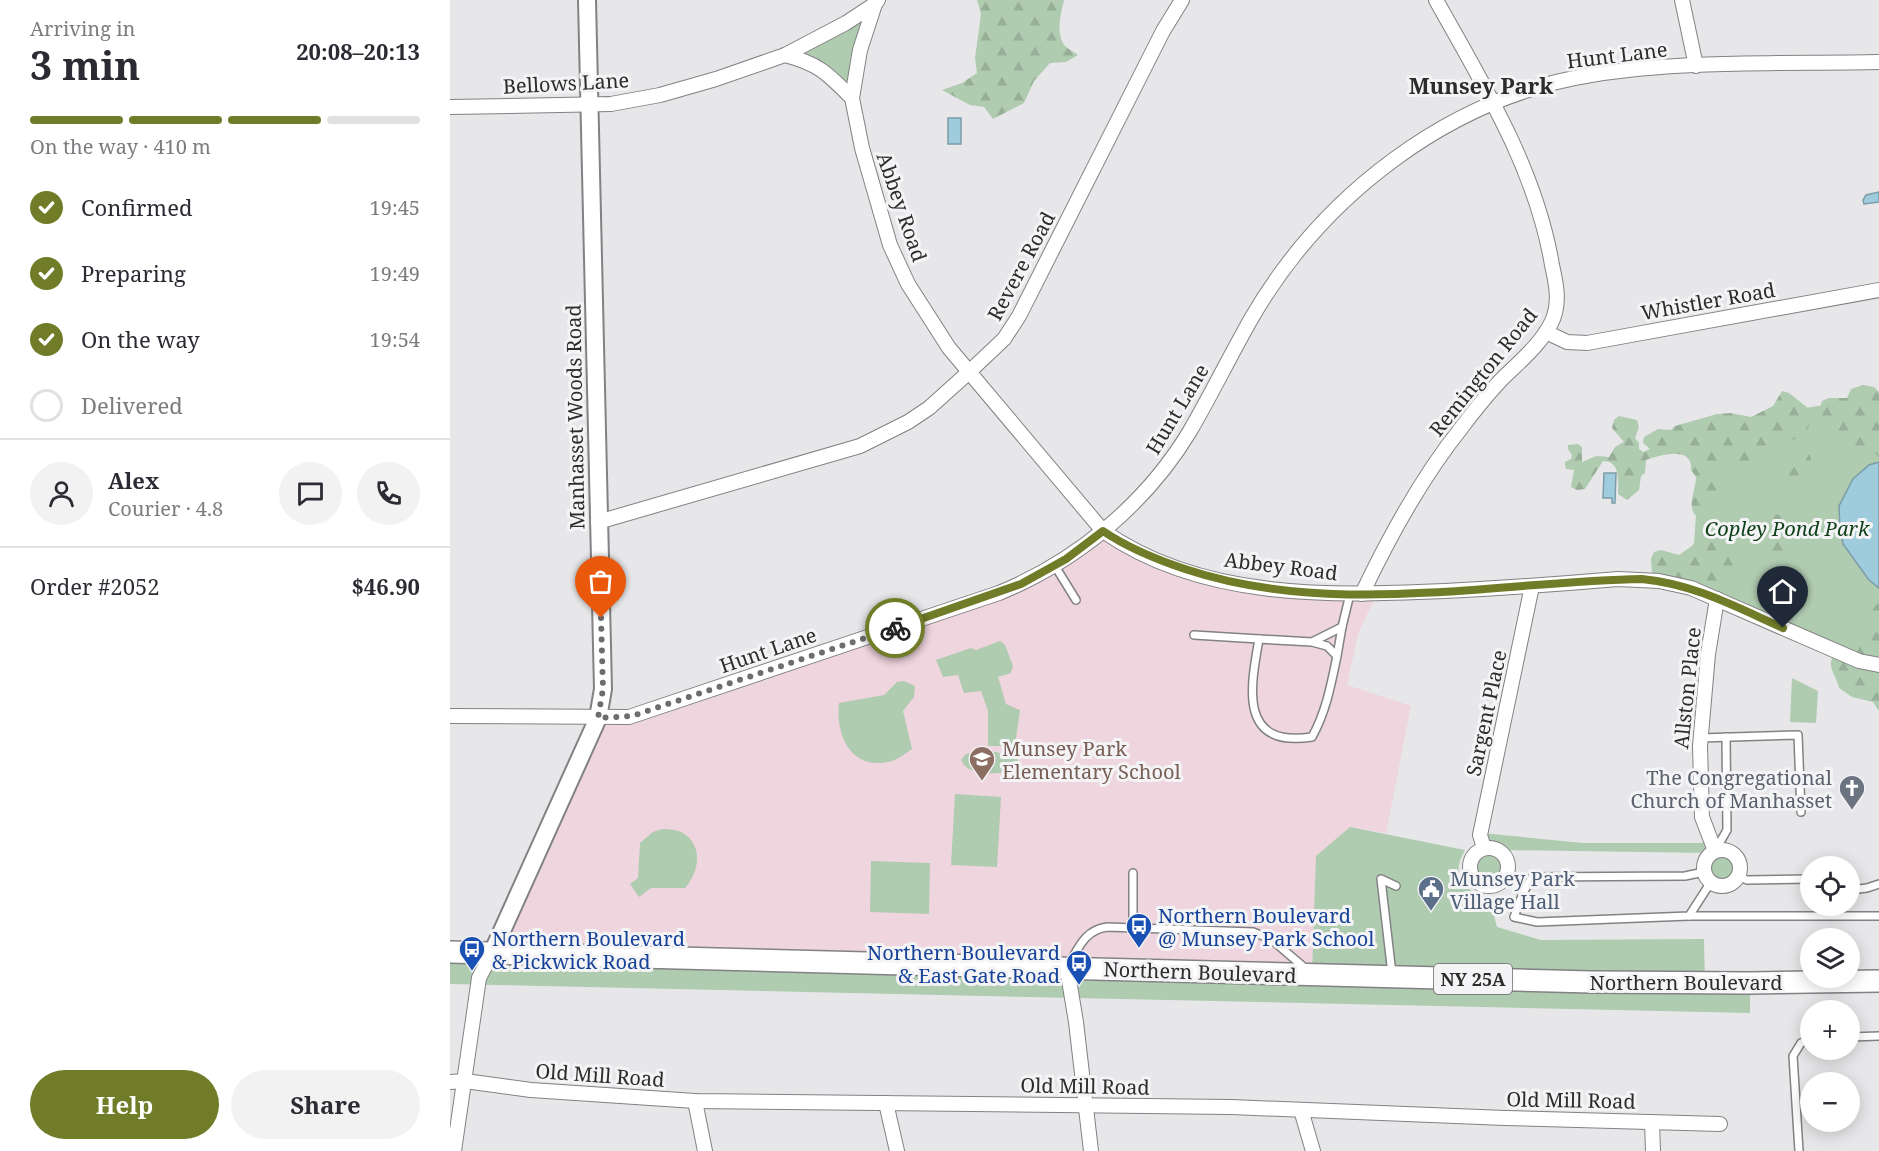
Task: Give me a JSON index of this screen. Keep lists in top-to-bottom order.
{
  "streets": {
    "main road": ["Northern Boulevard", "NY 25A"],
    "street": [
      "Hunt Lane",
      "Bellows Lane",
      "Abbey Road",
      "Revere Road",
      "Whistler Road",
      "Remington Road",
      "Manhasset Woods Road",
      "Allston Place",
      "Sargent Place",
      "Old Mill Road"
    ]
  },
  "crossings": [
    ["Hunt Lane", "Abbey Road"],
    ["Hunt Lane", "Remington Road"],
    ["Hunt Lane", "Manhasset Woods Road"],
    ["Bellows Lane", "Abbey Road"],
    ["Bellows Lane", "Manhasset Woods Road"],
    ["Abbey Road", "Revere Road"],
    ["Abbey Road", "Remington Road"],
    ["Abbey Road", "Allston Place"],
    ["Abbey Road", "Sargent Place"],
    ["Revere Road", "Manhasset Woods Road"],
    ["Whistler Road", "Remington Road"],
    ["Manhasset Woods Road", "Northern Boulevard"]
  ],
  "districts": ["Munsey Park"],
  "parks": ["Copley Pond Park"],
  "places": {
    "school or university": ["Munsey Park Elementary School"],
    "church": ["The Congregational Church of Manhasset"],
    "public building": ["Munsey Park Village Hall"],
    "bus stop": ["Northern Boulevard @ Munsey Park School", "Northern Boulevard & Pickwick Road", "Northern Boulevard & East Gate Road"]
  },
  "page": {
    "heading": ["3 min", "Arriving in", "20:08–20:13"],
    "panel": [
      "Alex",
      "Courier · 4.8",
      "Order #2052",
      "$46.90"
    ],
    "bar": "On the way · 410 m",
    "list": [
      ["Confirmed", "19:45"],
      ["Preparing", "19:49"],
      ["On the way", "19:54"],
      "Delivered"
    ],
    "map_buttons": ["+", "−"],
    "buttons": ["Help", "Share"]
  }
}
